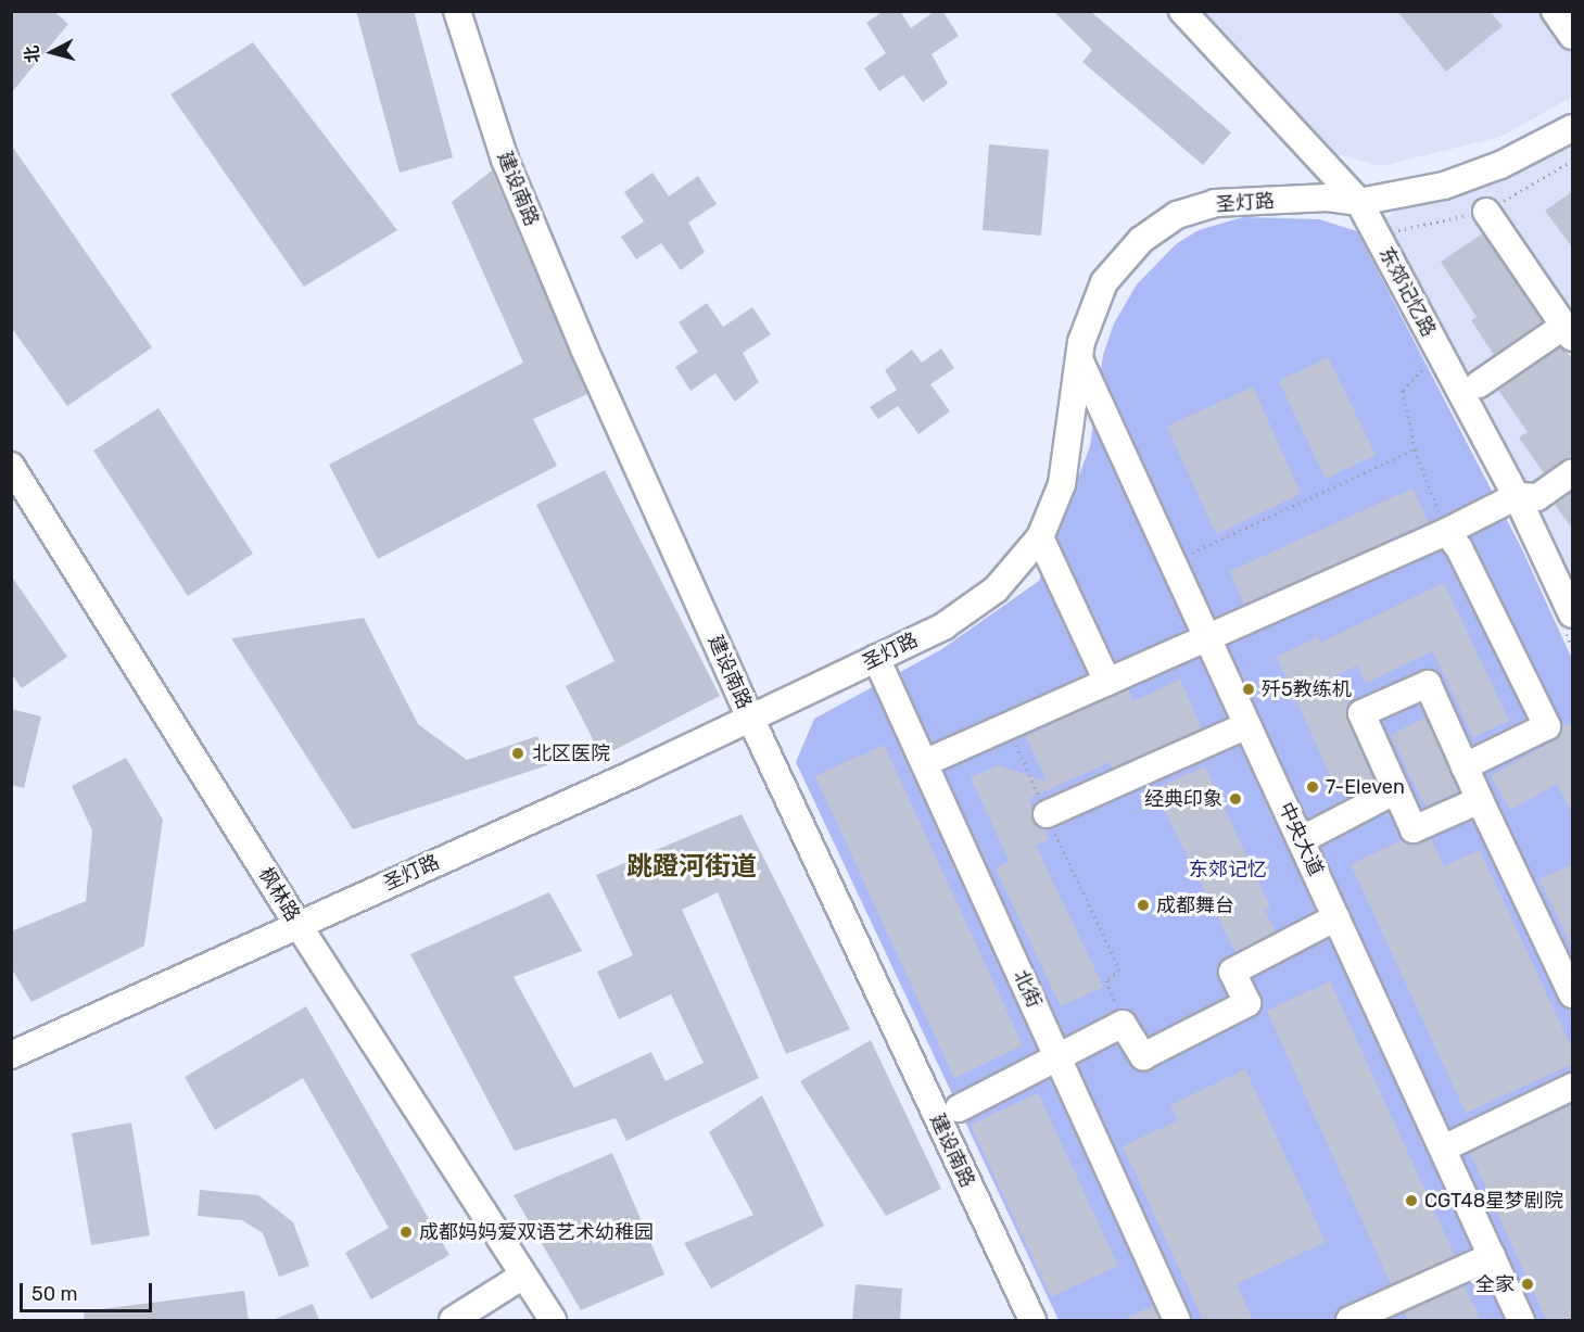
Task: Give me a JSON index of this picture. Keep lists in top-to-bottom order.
{
  "streets": {
    "street": [
      "建设南路",
      "圣灯路",
      "东郊记忆路",
      "中央大道",
      "枫林路",
      "北街"
    ]
  },
  "crossings": [
    ["建设南路", "圣灯路"],
    ["圣灯路", "东郊记忆路"],
    ["圣灯路", "中央大道"],
    ["圣灯路", "枫林路"],
    ["圣灯路", "北街"]
  ],
  "districts": ["跳蹬河街道"],
  "parks": ["东郊记忆"],
  "places": [
    "歼5教练机",
    "北区医院",
    "7-Eleven",
    "经典印象",
    "成都舞台",
    "CGT48星梦剧院",
    "成都妈妈爱双语艺术幼稚园",
    "全家"
  ],
  "scale_bar": "50 m",
  "north": "left"
}
